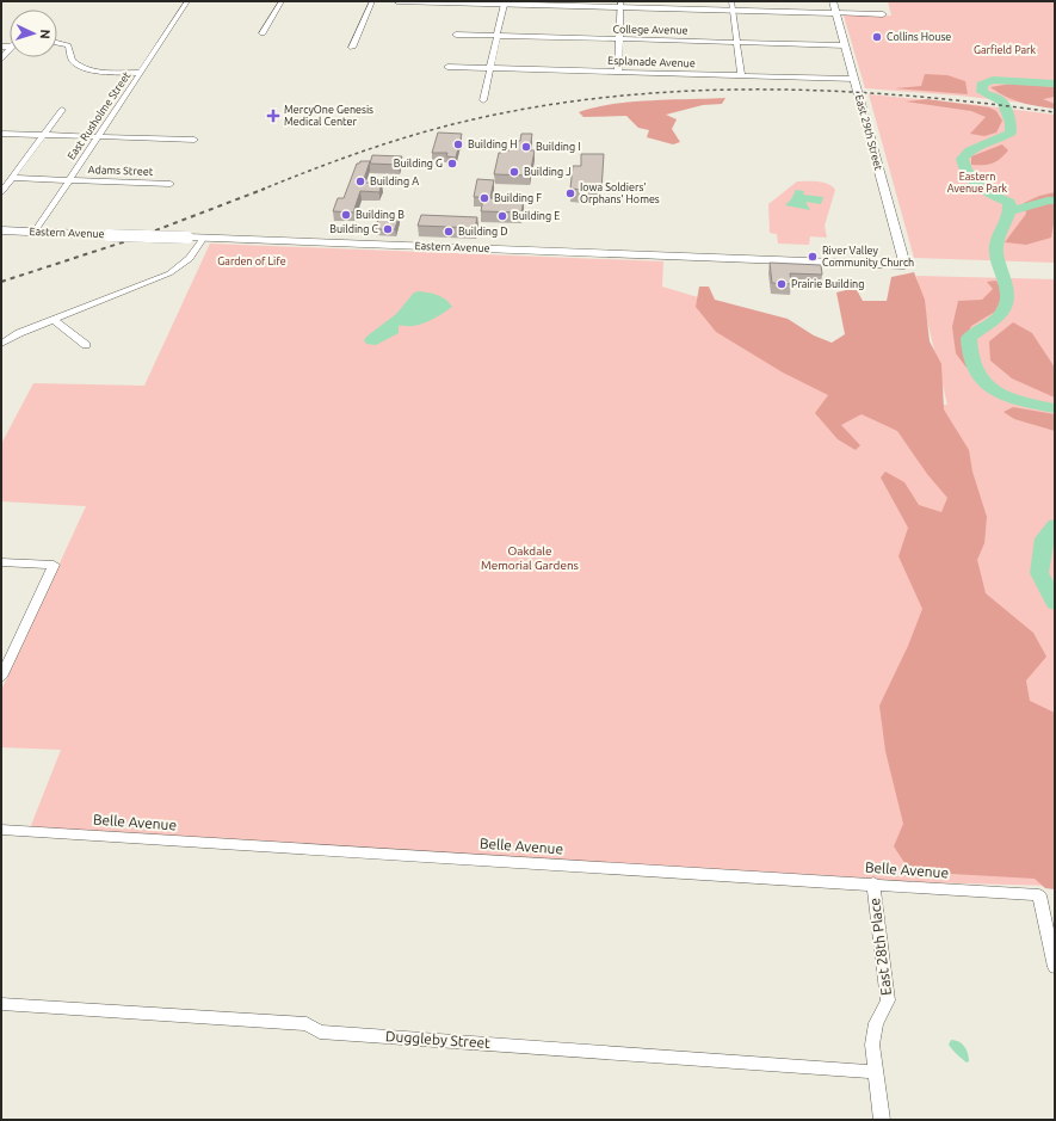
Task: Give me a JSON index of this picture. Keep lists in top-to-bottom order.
{
  "streets": {
    "street": [
      "College Avenue",
      "Esplanade Avenue",
      "East Rusholme Street",
      "East 29th Street",
      "Adams Street",
      "Eastern Avenue",
      "Belle Avenue",
      "East 28th Place",
      "Duggleby Street"
    ]
  },
  "crossings": [
    ["College Avenue", "East 29th Street"],
    ["Esplanade Avenue", "East 29th Street"],
    ["East Rusholme Street", "Adams Street"],
    ["East Rusholme Street", "Eastern Avenue"],
    ["East 29th Street", "Eastern Avenue"],
    ["Belle Avenue", "East 28th Place"],
    ["East 28th Place", "Duggleby Street"]
  ],
  "parks": [
    "Garfield Park",
    "Eastern Avenue Park",
    "Garden of Life",
    "Oakdale Memorial Gardens"
  ],
  "places": {
    "other": [
      "Collins House",
      "Building H",
      "Building I",
      "Building G",
      "Building J",
      "Building A",
      "Iowa Soldiers' Orphans' Homes",
      "Building F",
      "Building B",
      "Building E",
      "Building C",
      "Building D",
      "River Valley Community Church",
      "Prairie Building"
    ],
    "health": ["MercyOne Genesis Medical Center"]
  },
  "north": "right"
}
